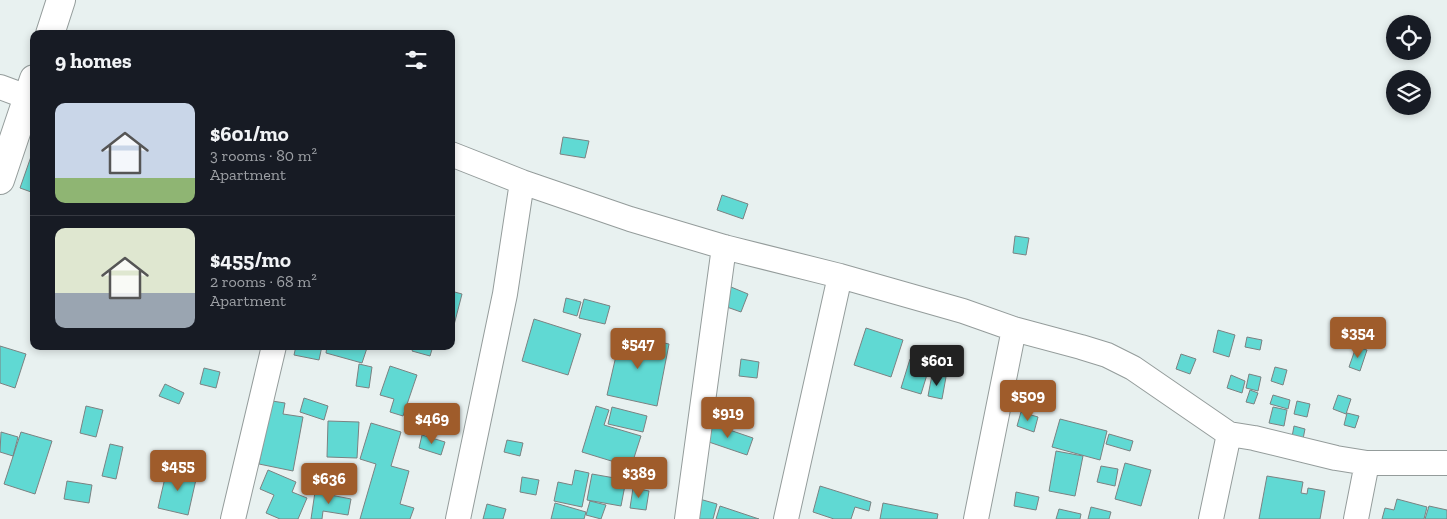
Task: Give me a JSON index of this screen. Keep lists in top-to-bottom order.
{
  "page": {
    "heading": "9 homes",
    "list": [
      {
        "name": "$601/mo",
        "note": "3 rooms · 80 m² · Apartment"
      },
      {
        "name": "$455/mo",
        "note": "2 rooms · 68 m² · Apartment"
      }
    ],
    "price": [
      "$354",
      "$547",
      "$601",
      "$509",
      "$919",
      "$469",
      "$455",
      "$389",
      "$636"
    ]
  }
}
